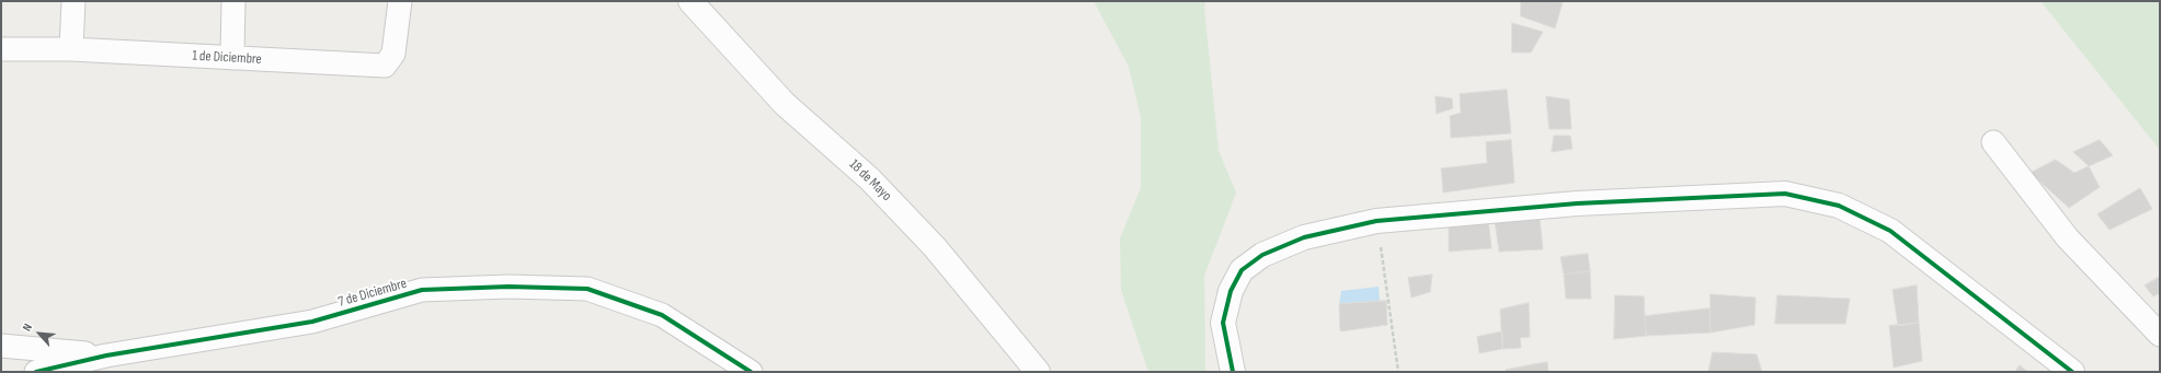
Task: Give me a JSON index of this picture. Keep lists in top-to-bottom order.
{
  "streets": {
    "street": ["1 de Diciembre", "18 de Mayo", "7 de Diciembre"]
  },
  "north": "top left"
}
